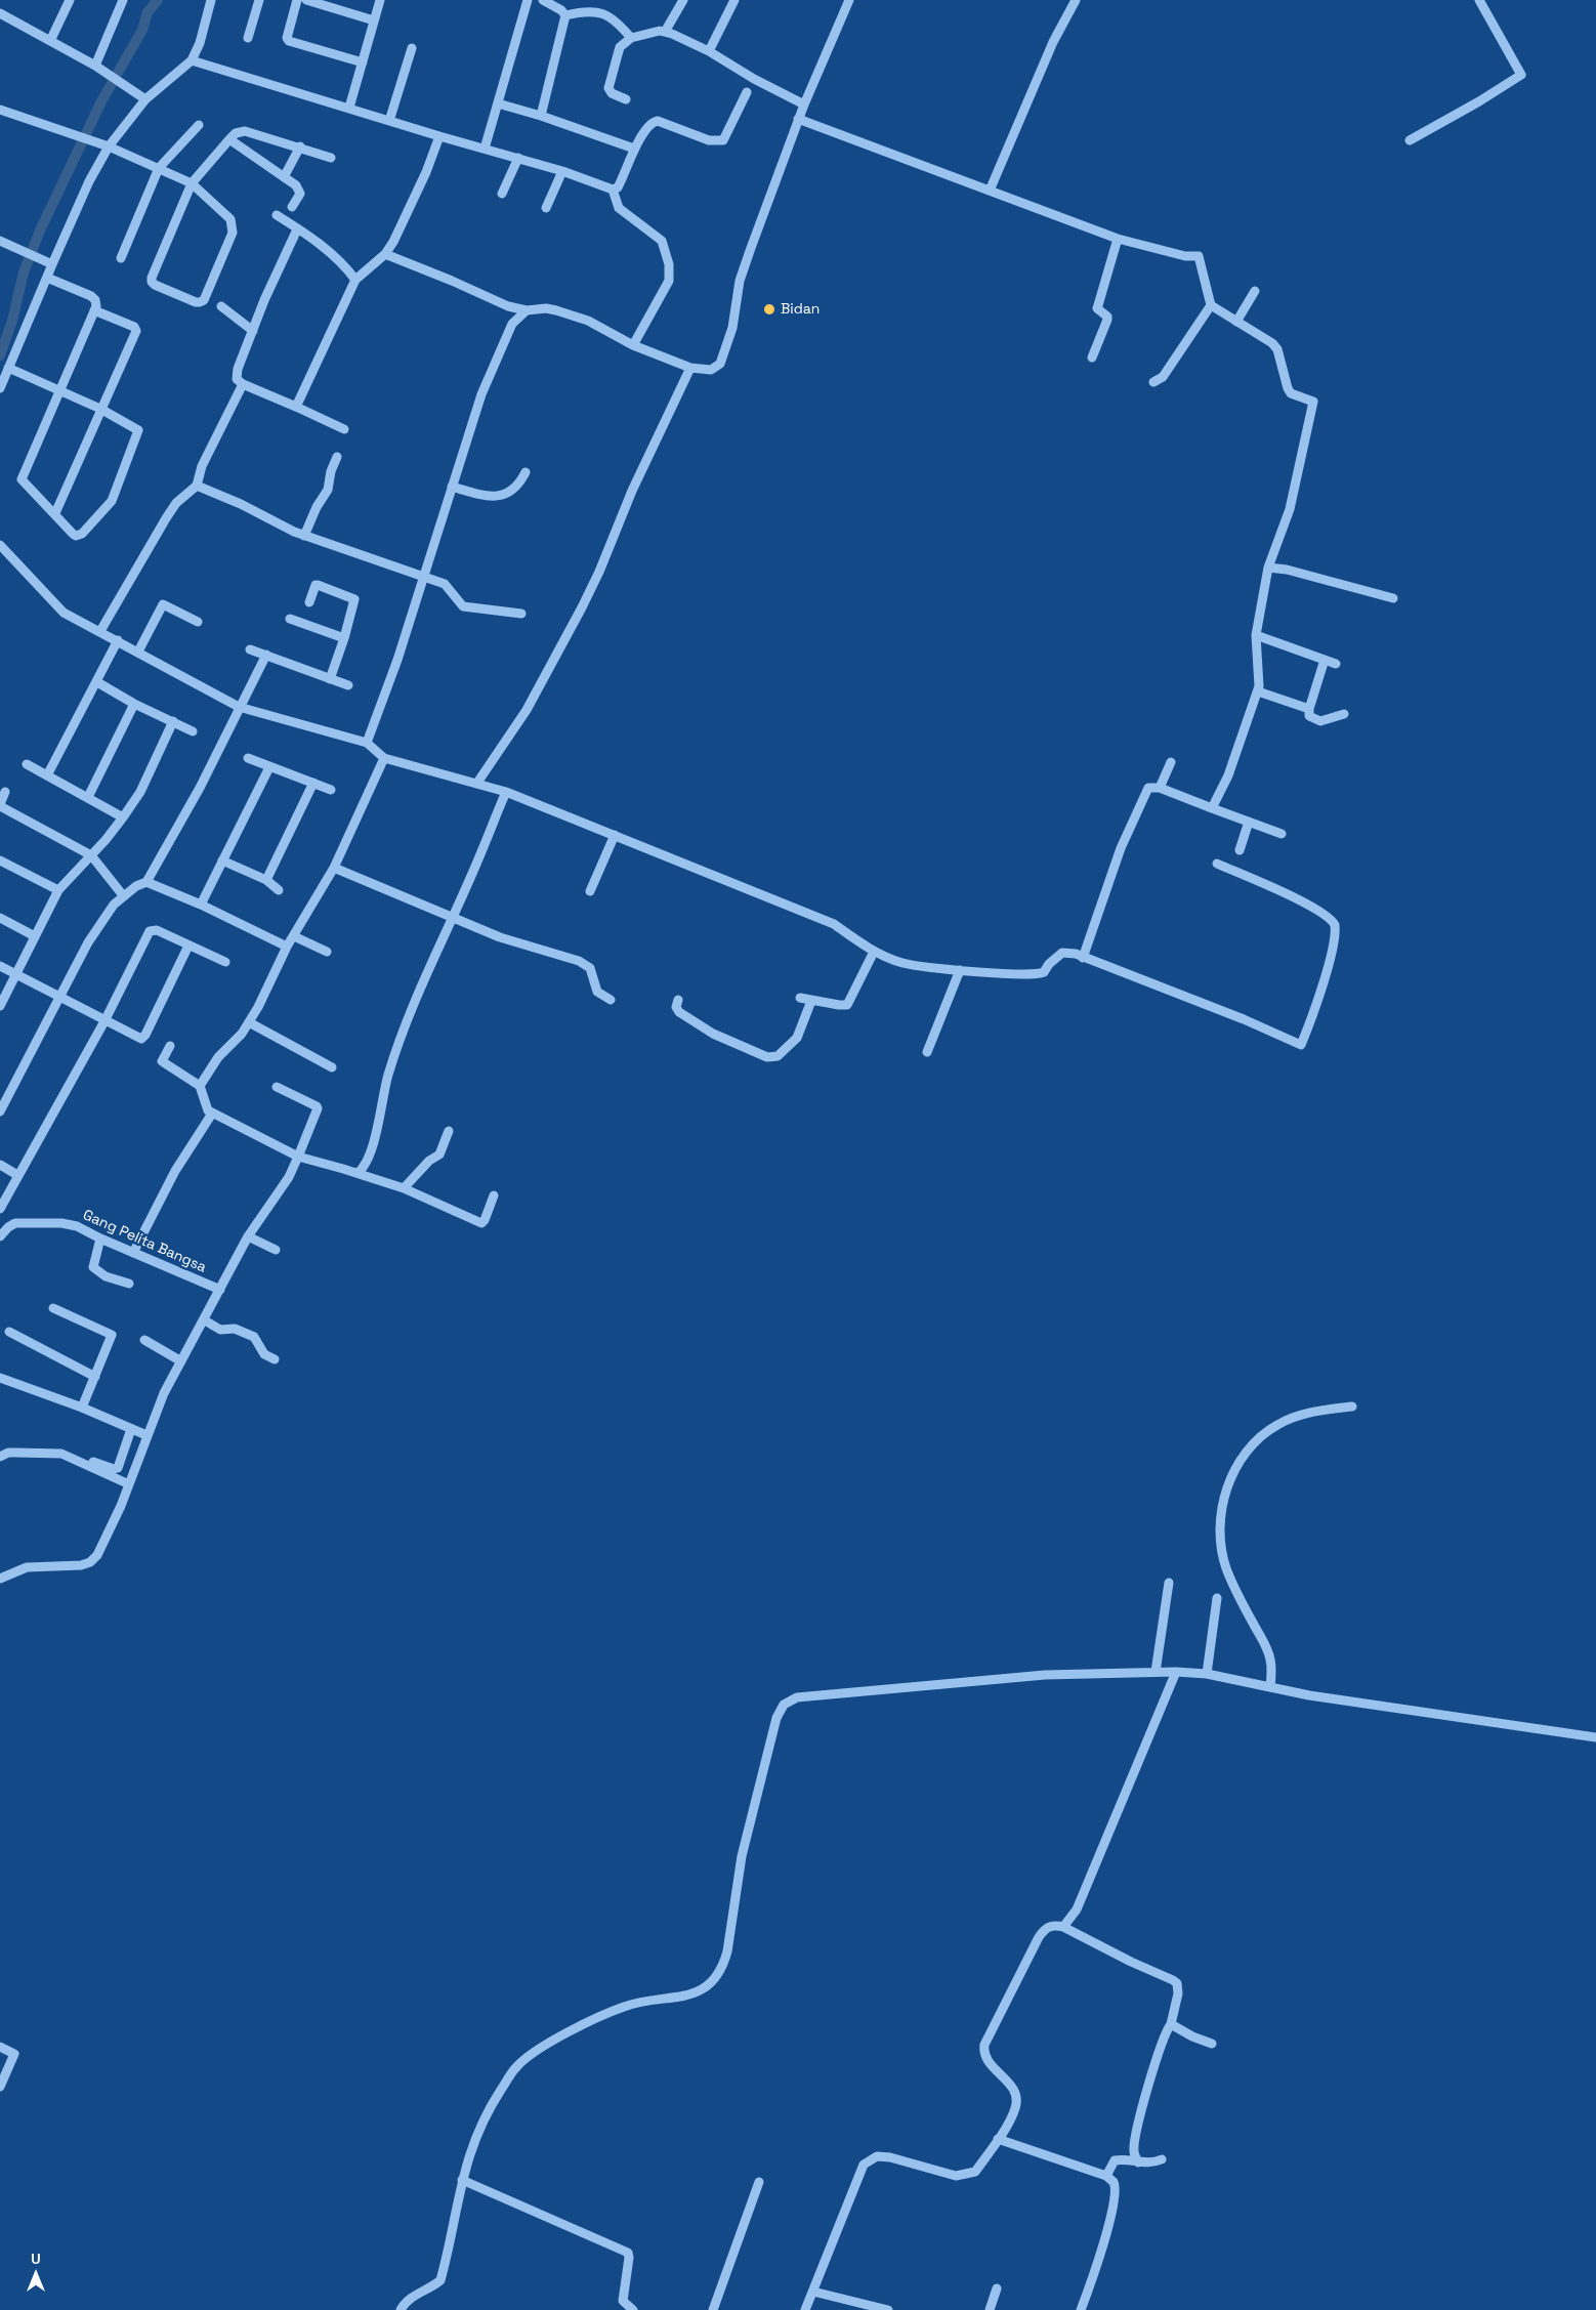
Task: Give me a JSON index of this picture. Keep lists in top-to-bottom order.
{
  "streets": {
    "street": ["Gang Pelita Bangsa"]
  },
  "places": ["Bidan"],
  "north": "top"
}
